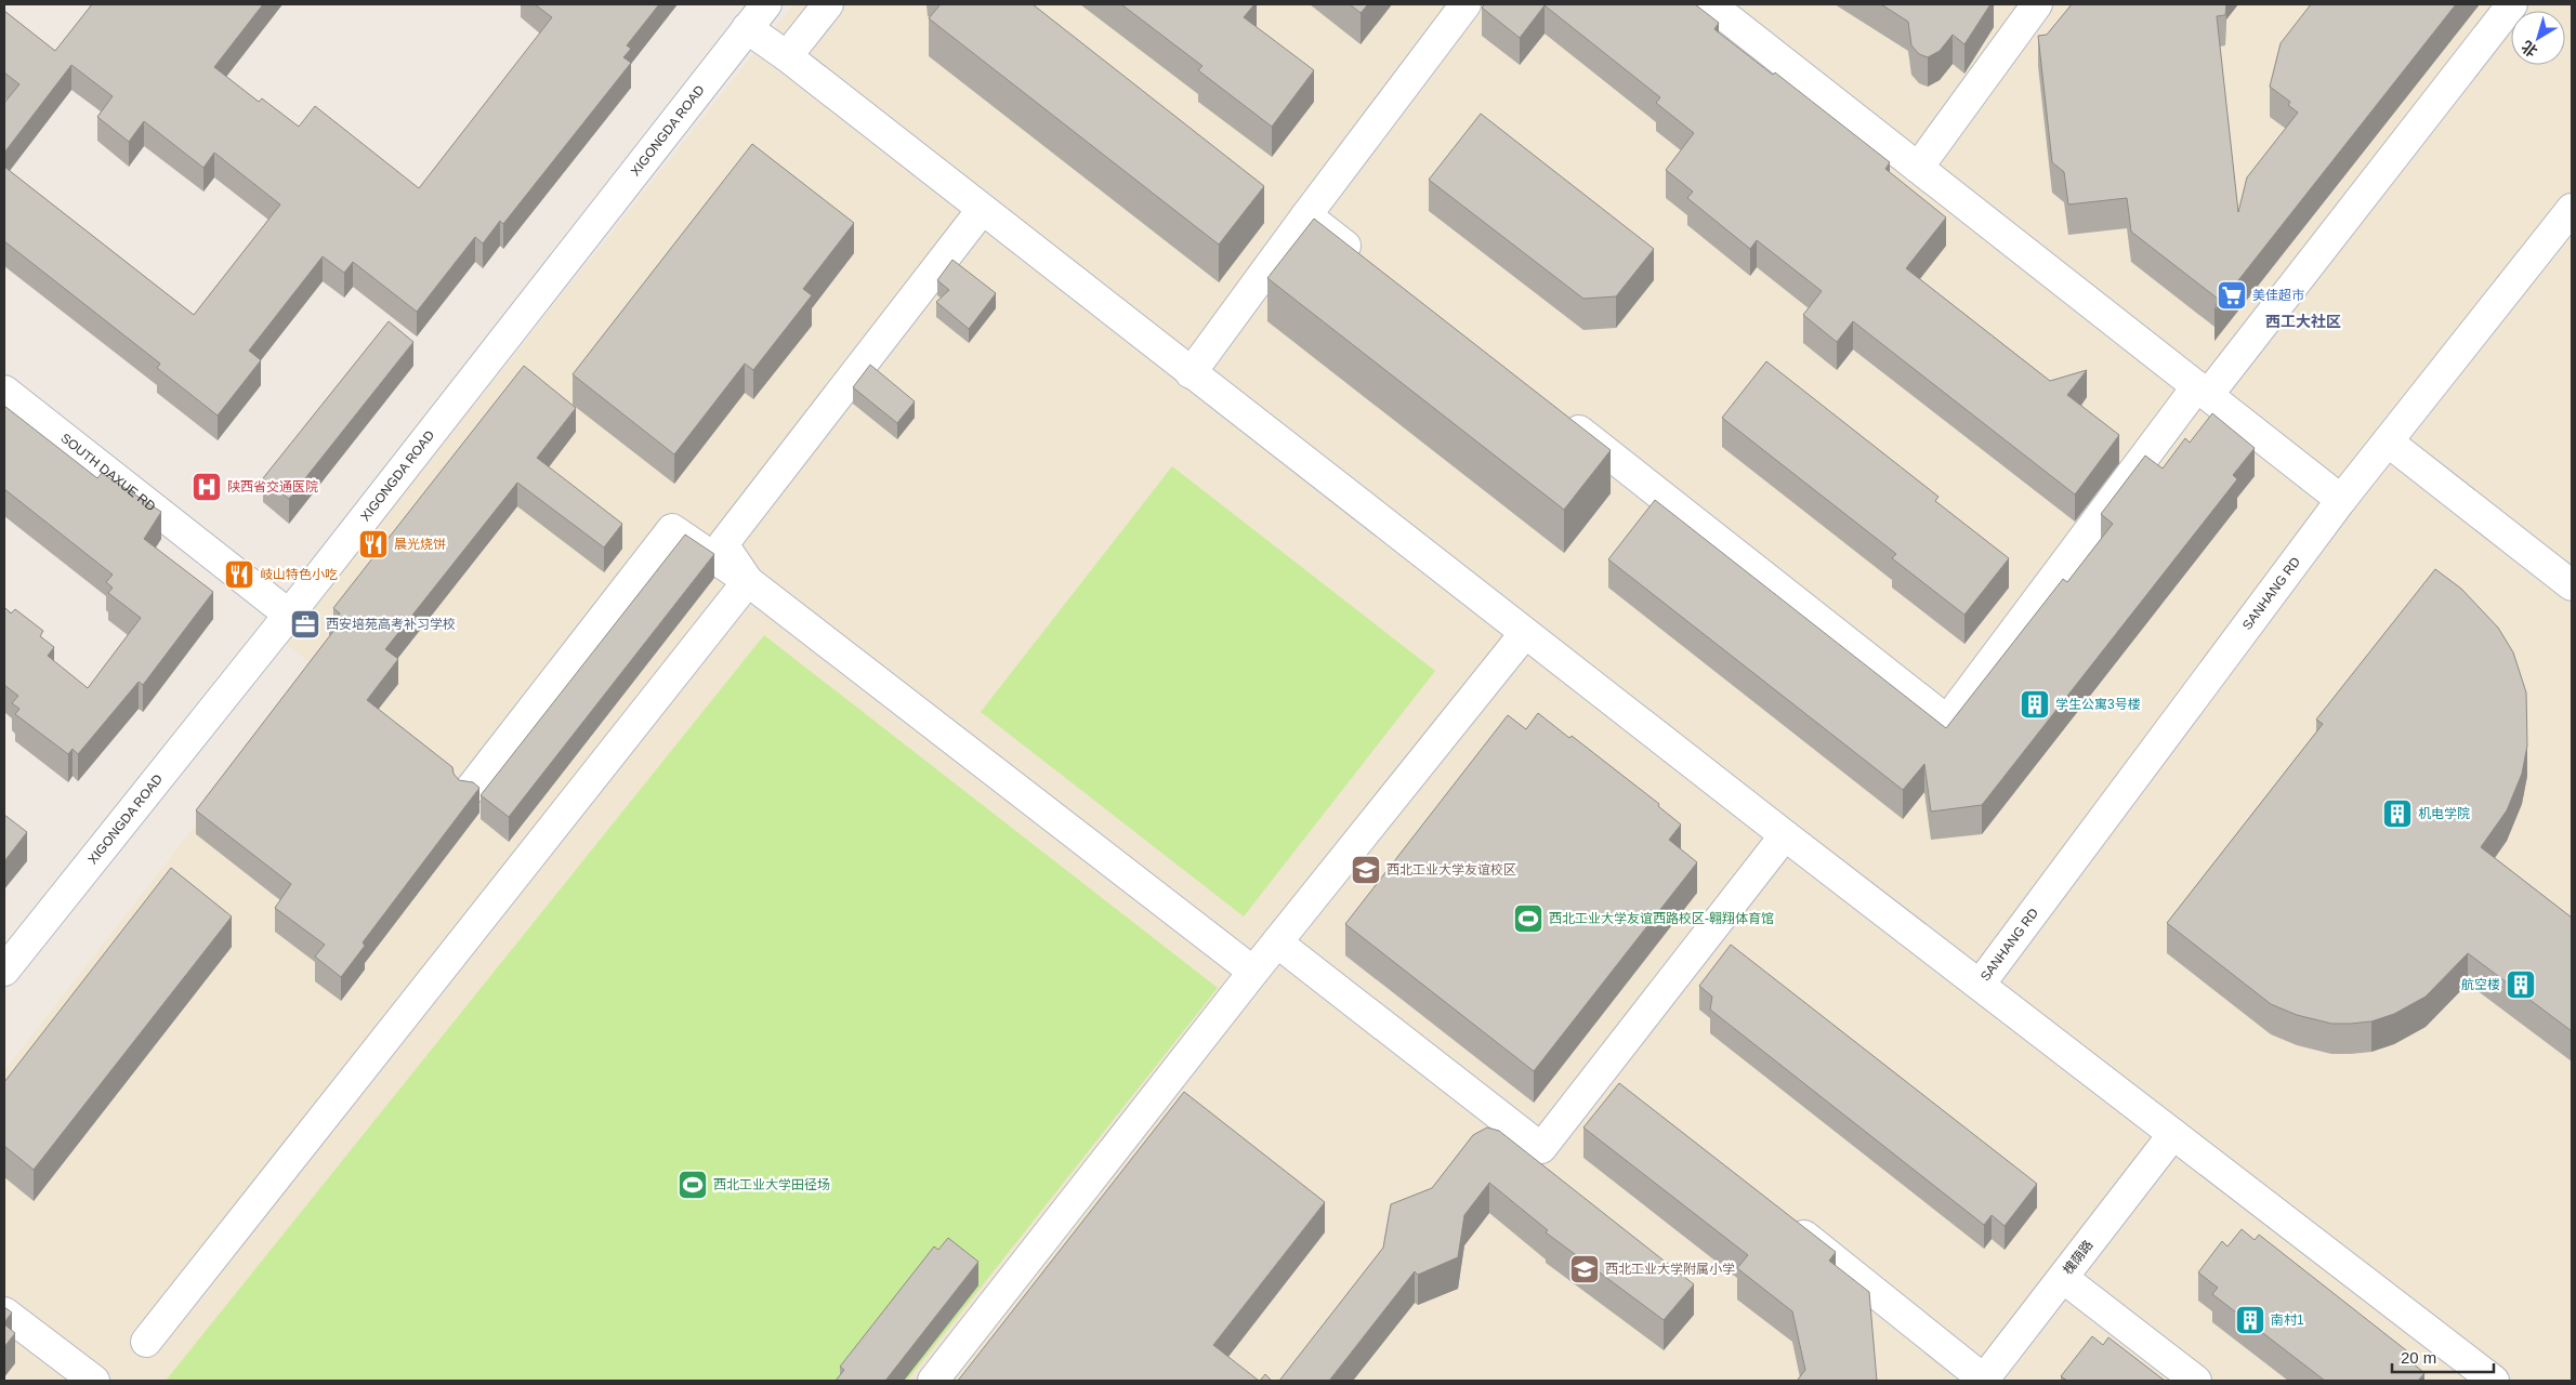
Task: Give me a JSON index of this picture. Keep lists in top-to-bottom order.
{
  "streets": {
    "street": [
      "XIGONGDA ROAD",
      "SOUTH DAXUE RD",
      "SANHANG RD",
      "槐荫路"
    ]
  },
  "crossings": [
    ["XIGONGDA ROAD", "SOUTH DAXUE RD"]
  ],
  "districts": ["西工大社区"],
  "places": {
    "supermarket": ["美佳超市"],
    "hospital": ["陕西省交通医院"],
    "restaurant": ["晨光烧饼", "岐山特色小吃"],
    "office": ["西安培苑高考补习学校"],
    "building": [
      "学生公寓3号楼",
      "机电学院",
      "航空楼",
      "南村1"
    ],
    "school or university": ["西北工业大学友谊校区", "西北工业大学附属小学"],
    "sports": ["西北工业大学友谊西路校区-翱翔体育馆", "西北工业大学田径场"]
  },
  "scale_bar": "20 m",
  "north": "bottom left"
}
